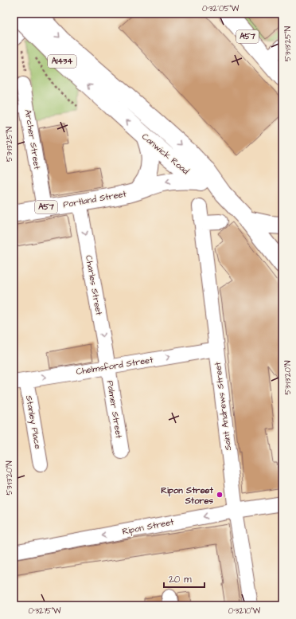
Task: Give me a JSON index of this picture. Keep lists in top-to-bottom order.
{
  "streets": {
    "main road": [
      "A57",
      "A1434",
      "Canwick Road",
      "Portland Street"
    ],
    "street": [
      "Archer Street",
      "Charles Street",
      "Chelmsford Street",
      "Saint Andrews Street",
      "Palmer Street",
      "Stanley Place",
      "Ripon Street"
    ]
  },
  "crossings": [
    ["Archer Street", "Portland Street"],
    ["Canwick Road", "Portland Street"],
    ["Portland Street", "Charles Street"],
    ["Charles Street", "Chelmsford Street"],
    ["Charles Street", "Palmer Street"],
    ["Chelmsford Street", "Saint Andrews Street"],
    ["Chelmsford Street", "Palmer Street"],
    ["Chelmsford Street", "Stanley Place"],
    ["Saint Andrews Street", "Ripon Street"]
  ],
  "one_way": ["Charles Street", "Chelmsford Street", "Ripon Street"],
  "places": ["Ripon Street Stores"],
  "scale_bar": "20 m",
  "coordinates": [
    "0°32'05\"W",
    "53°13'25\"N",
    "53°13'20\"N",
    "0°32'15\"W",
    "0°32'10\"W"
  ]
}
